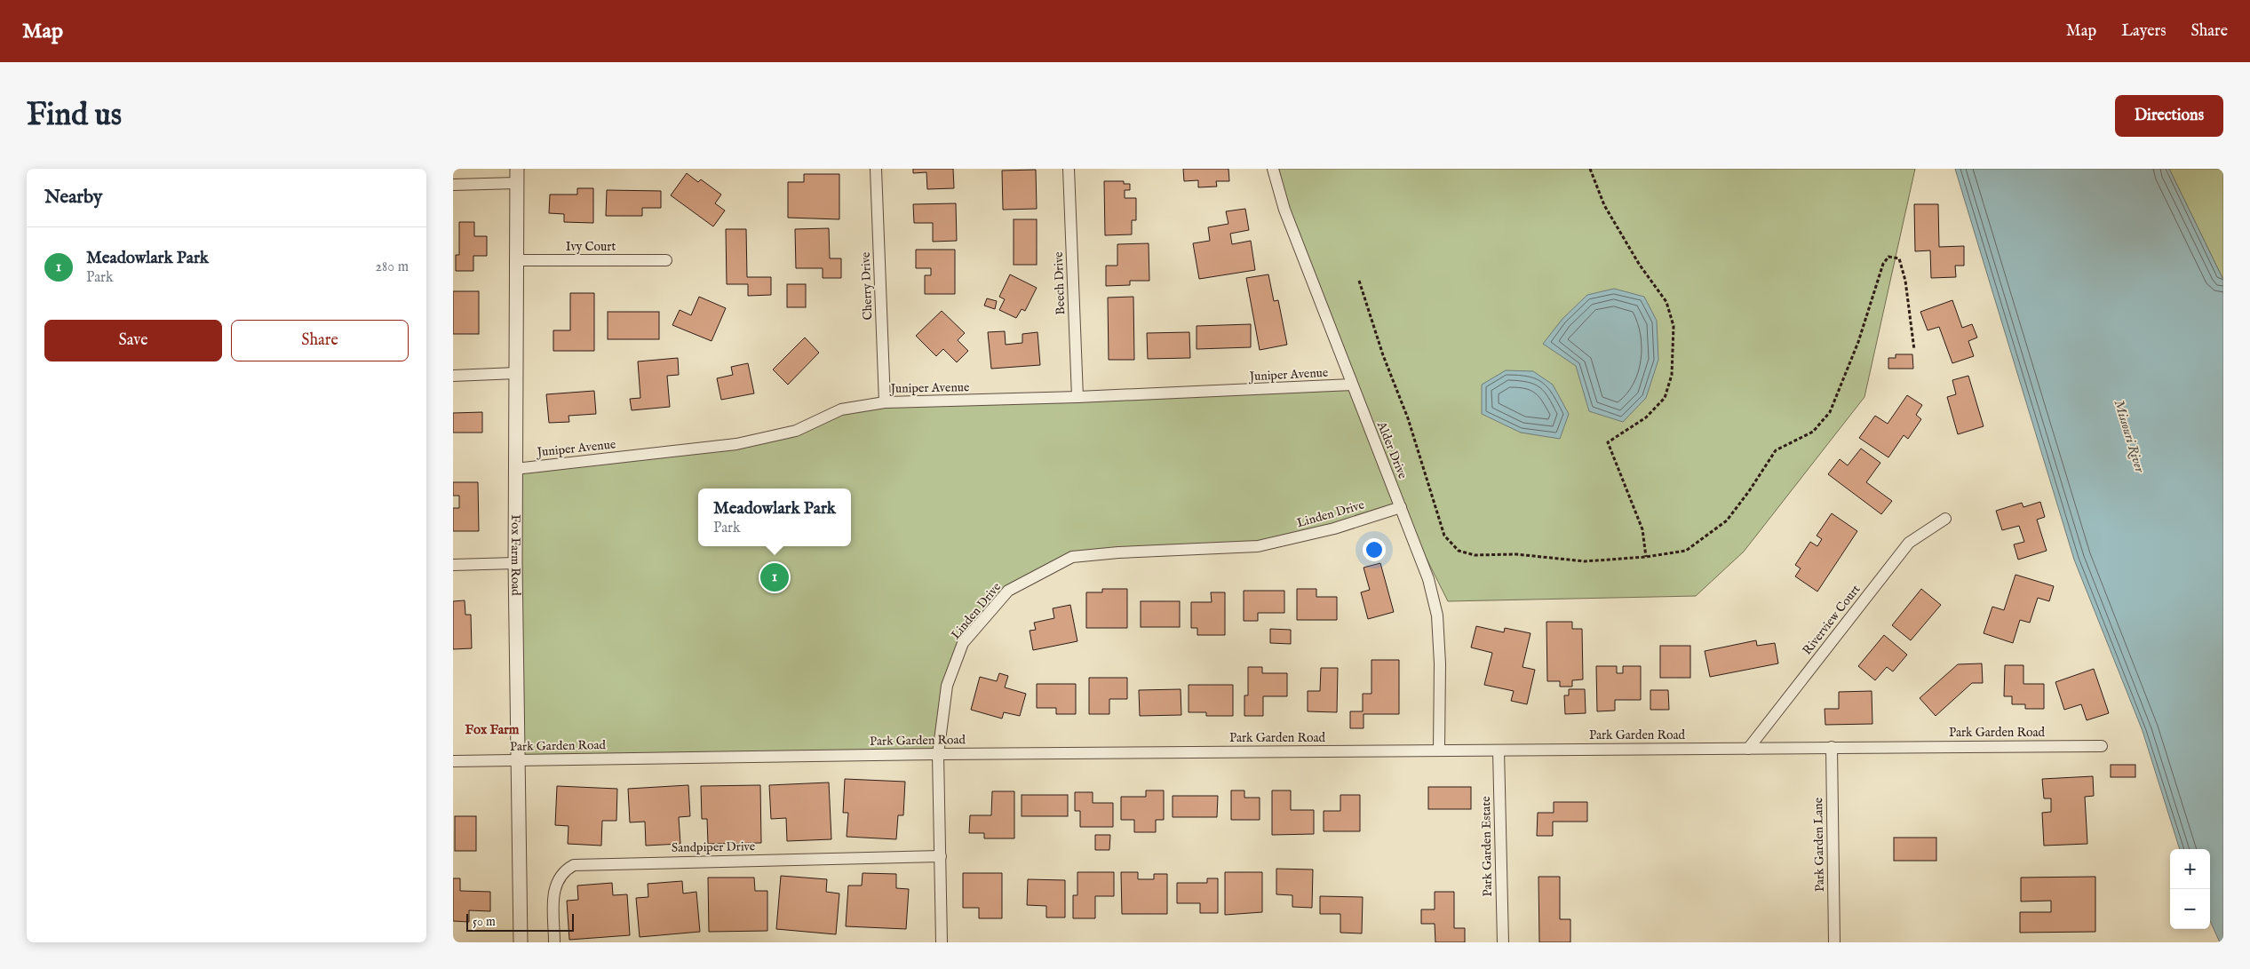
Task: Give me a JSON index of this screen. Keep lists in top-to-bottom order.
{
  "streets": {
    "street": [
      "Ivy Court",
      "Beech Drive",
      "Cherry Drive",
      "Juniper Avenue",
      "Alder Drive",
      "Linden Drive",
      "Fox Farm Road",
      "Riverview Court",
      "Park Garden Road",
      "Park Garden Lane",
      "Park Garden Estate",
      "Sandpiper Drive"
    ]
  },
  "crossings": [
    ["Ivy Court", "Fox Farm Road"],
    ["Beech Drive", "Juniper Avenue"],
    ["Cherry Drive", "Juniper Avenue"],
    ["Juniper Avenue", "Alder Drive"],
    ["Juniper Avenue", "Fox Farm Road"],
    ["Alder Drive", "Linden Drive"],
    ["Alder Drive", "Park Garden Road"],
    ["Linden Drive", "Park Garden Road"],
    ["Linden Drive", "Sandpiper Drive"],
    ["Fox Farm Road", "Park Garden Road"],
    ["Riverview Court", "Park Garden Road"],
    ["Park Garden Road", "Park Garden Lane"],
    ["Park Garden Road", "Park Garden Estate"]
  ],
  "districts": ["Fox Farm"],
  "water": ["Missouri River"],
  "scale_bar": "50 m",
  "page": {
    "header": "Map",
    "nav": ["Map", "Layers", "Share"],
    "buttons": [
      "Directions",
      ["Save", "Share"]
    ],
    "title": "Find us",
    "heading": "Nearby",
    "list": [
      {
        "mark": "1",
        "name": "Meadowlark Park",
        "note": "Park",
        "value": "280 m"
      }
    ],
    "popup": ["Meadowlark Park", "Park"],
    "pins": "1",
    "map_buttons": ["+", "−"],
    "scale": "50 m"
  }
}
